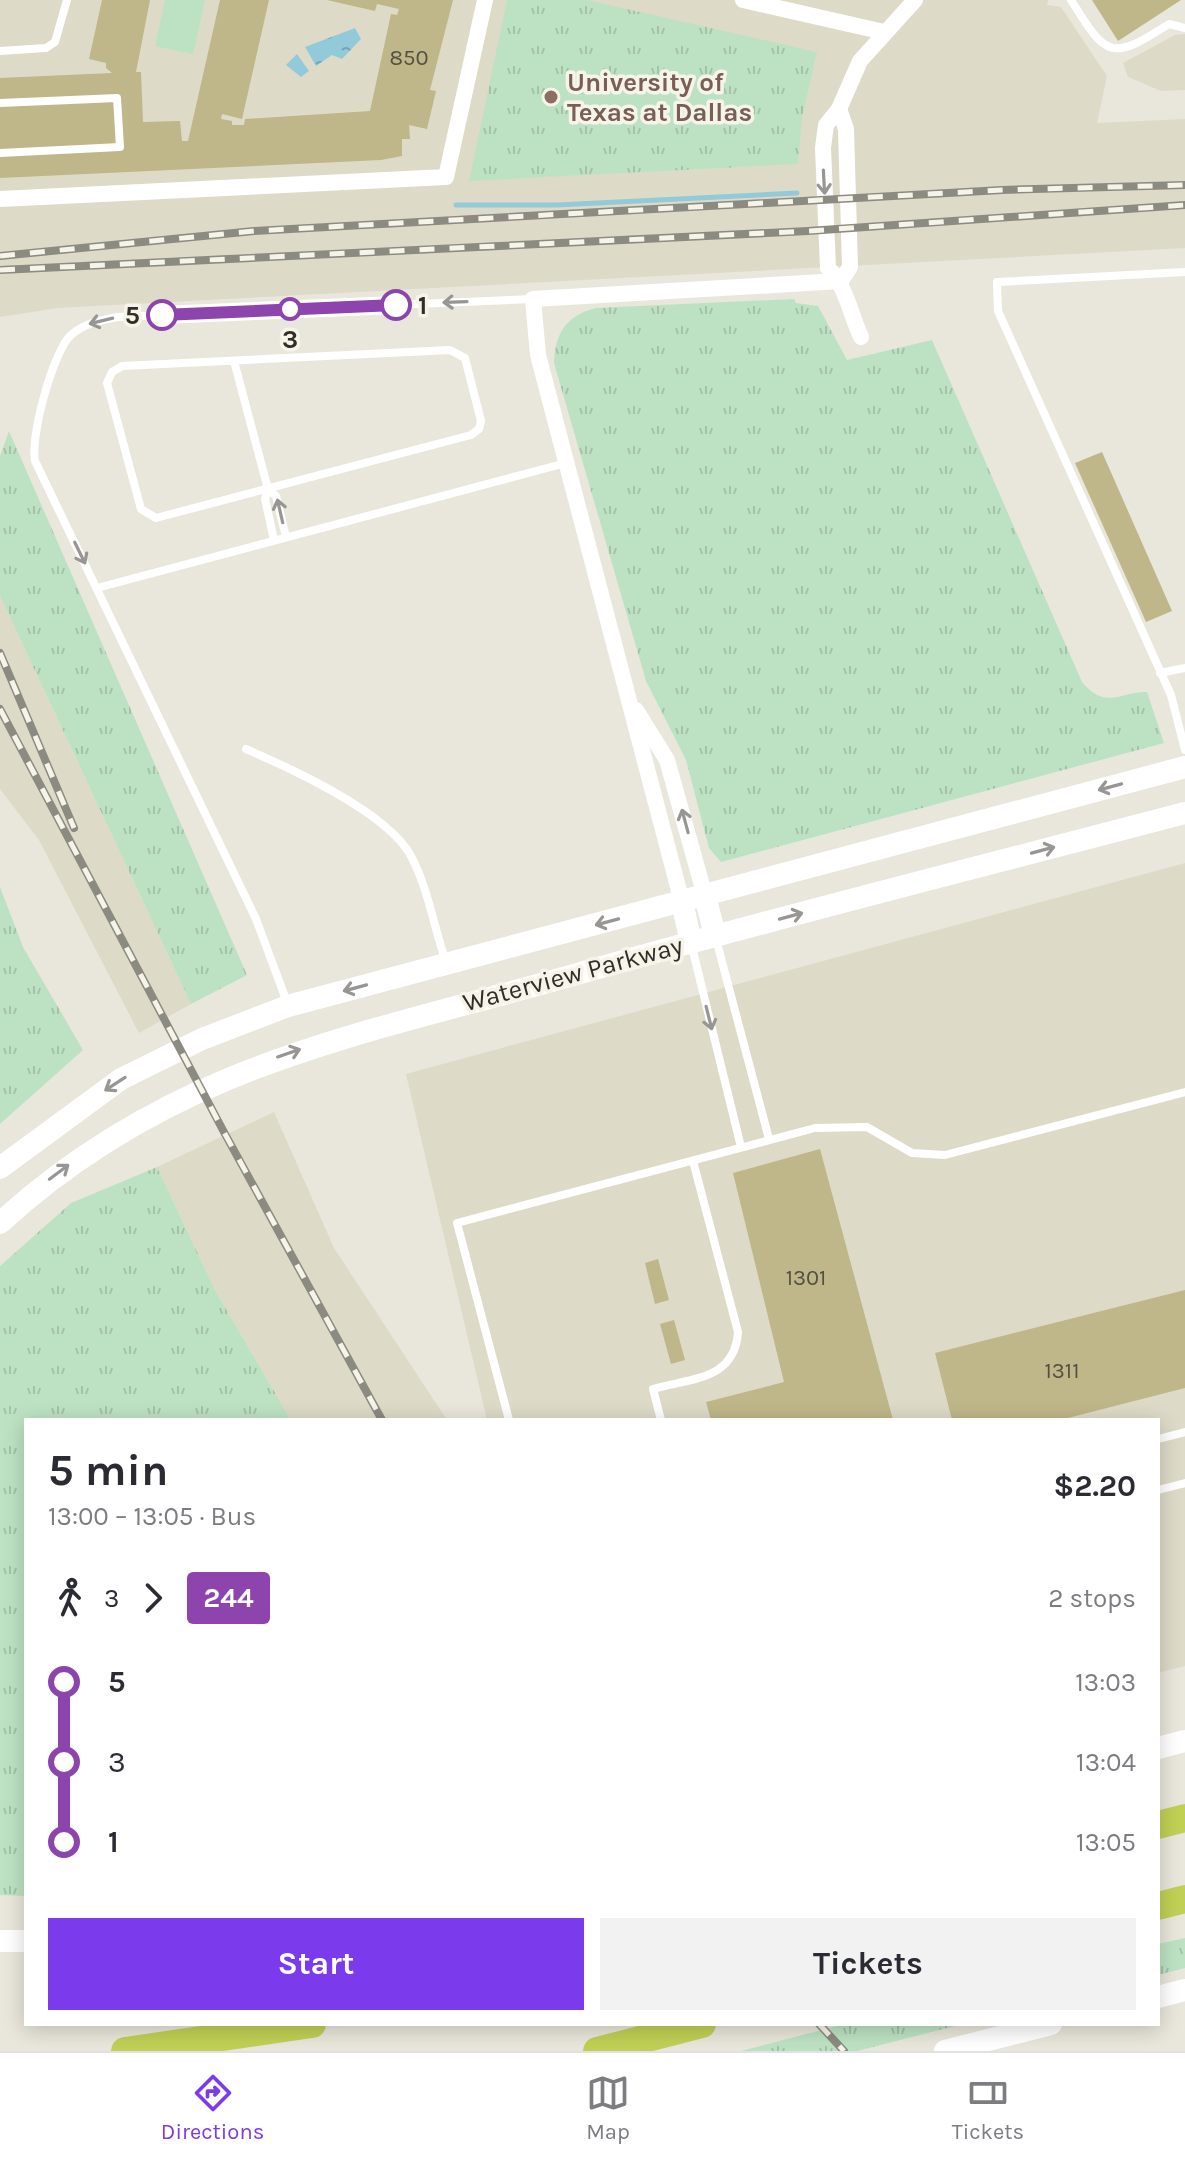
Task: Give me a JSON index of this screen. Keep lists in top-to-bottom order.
{
  "streets": {
    "main road": ["Waterview Parkway"]
  },
  "places": [
    "University of Texas at Dallas",
    "1",
    "3",
    "5"
  ],
  "lines": ["bus line 244"],
  "house_numbers": ["850", "1301", "1311"],
  "page": {
    "heading": ["5 min", "13:00 – 13:05 · Bus", "$2.20"],
    "legs": ["3", "244", "2 stops"],
    "list": [
      {
        "name": "5",
        "value": "13:03"
      },
      {
        "name": "3",
        "value": "13:04"
      },
      {
        "name": "1",
        "value": "13:05"
      }
    ],
    "buttons": ["Start", "Tickets"],
    "tabs": ["Directions", "Map", "Tickets"]
  }
}
